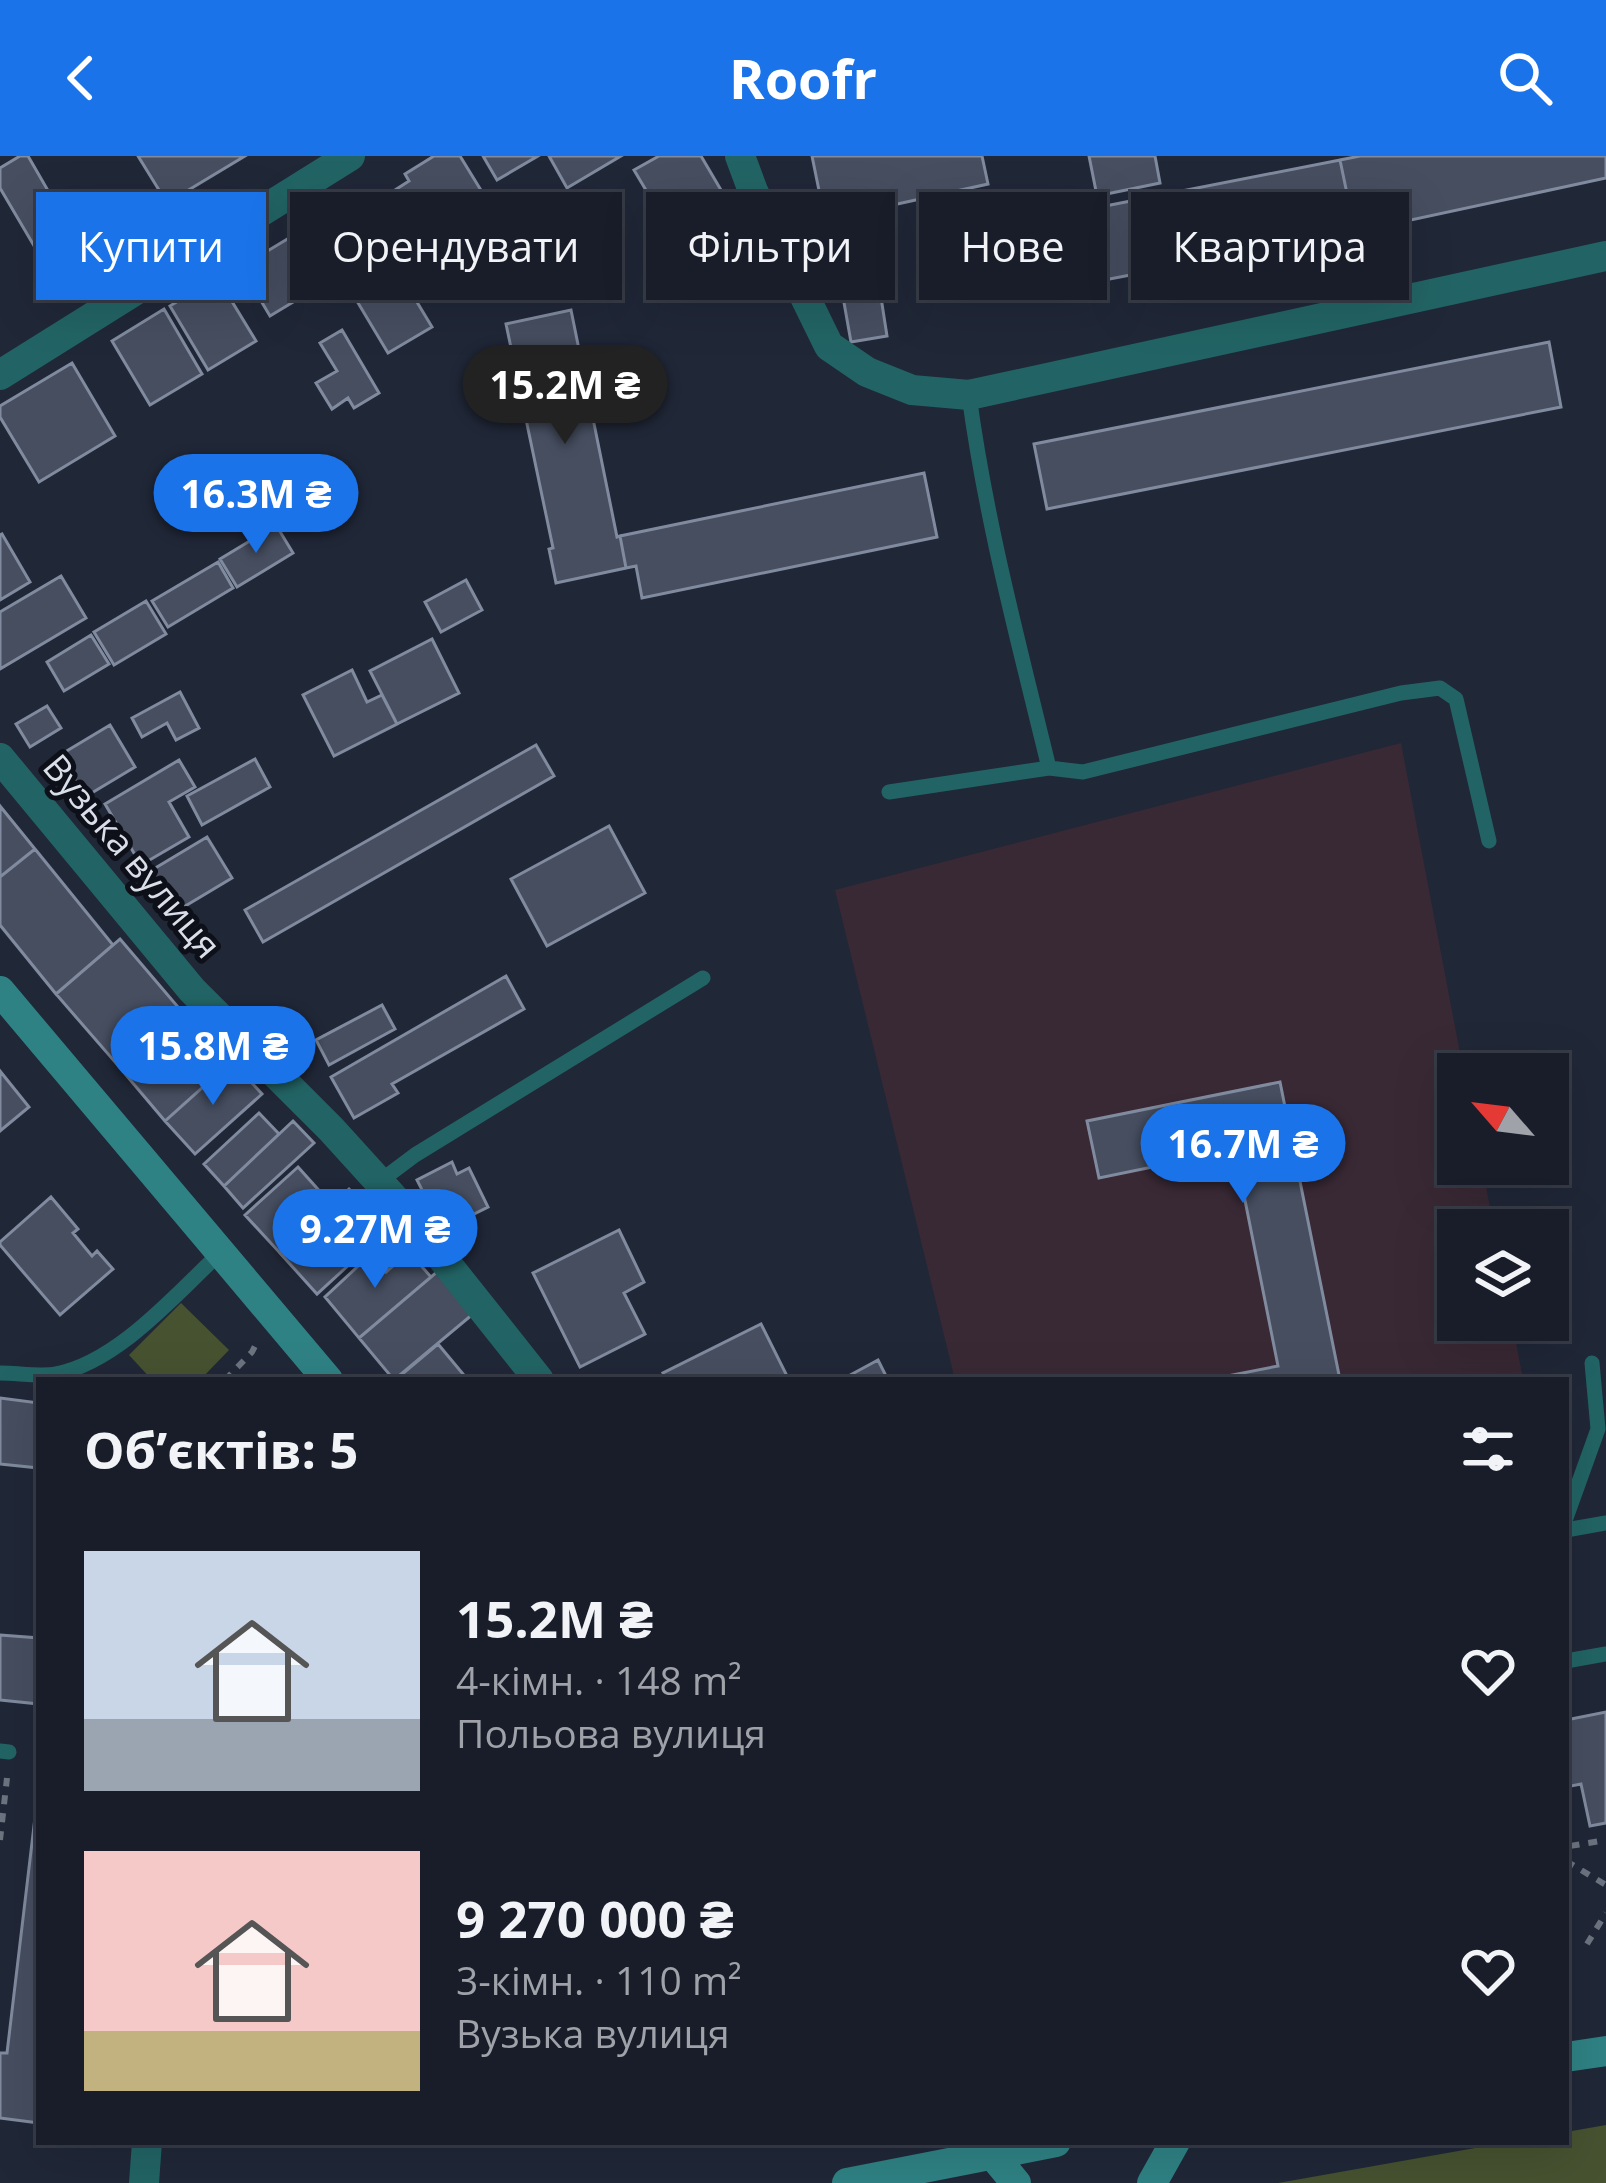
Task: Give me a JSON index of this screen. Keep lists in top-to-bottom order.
{
  "streets": {
    "street": ["Вузька вулиця"]
  },
  "north": "top left",
  "page": {
    "header": "Roofr",
    "chip": [
      "Купити",
      "Орендувати",
      "Фільтри",
      "Нове",
      "Квартира"
    ],
    "price": [
      "15.2M ₴",
      "16.3M ₴",
      "15.8M ₴",
      "16.7M ₴",
      "9.27M ₴"
    ],
    "heading": "Об’єктів: 5",
    "list": [
      {
        "name": "15.2M ₴",
        "note": "4-кімн. · 148 m² · Польова вулиця"
      },
      {
        "name": "9 270 000 ₴",
        "note": "3-кімн. · 110 m² · Вузька вулиця"
      }
    ]
  }
}
